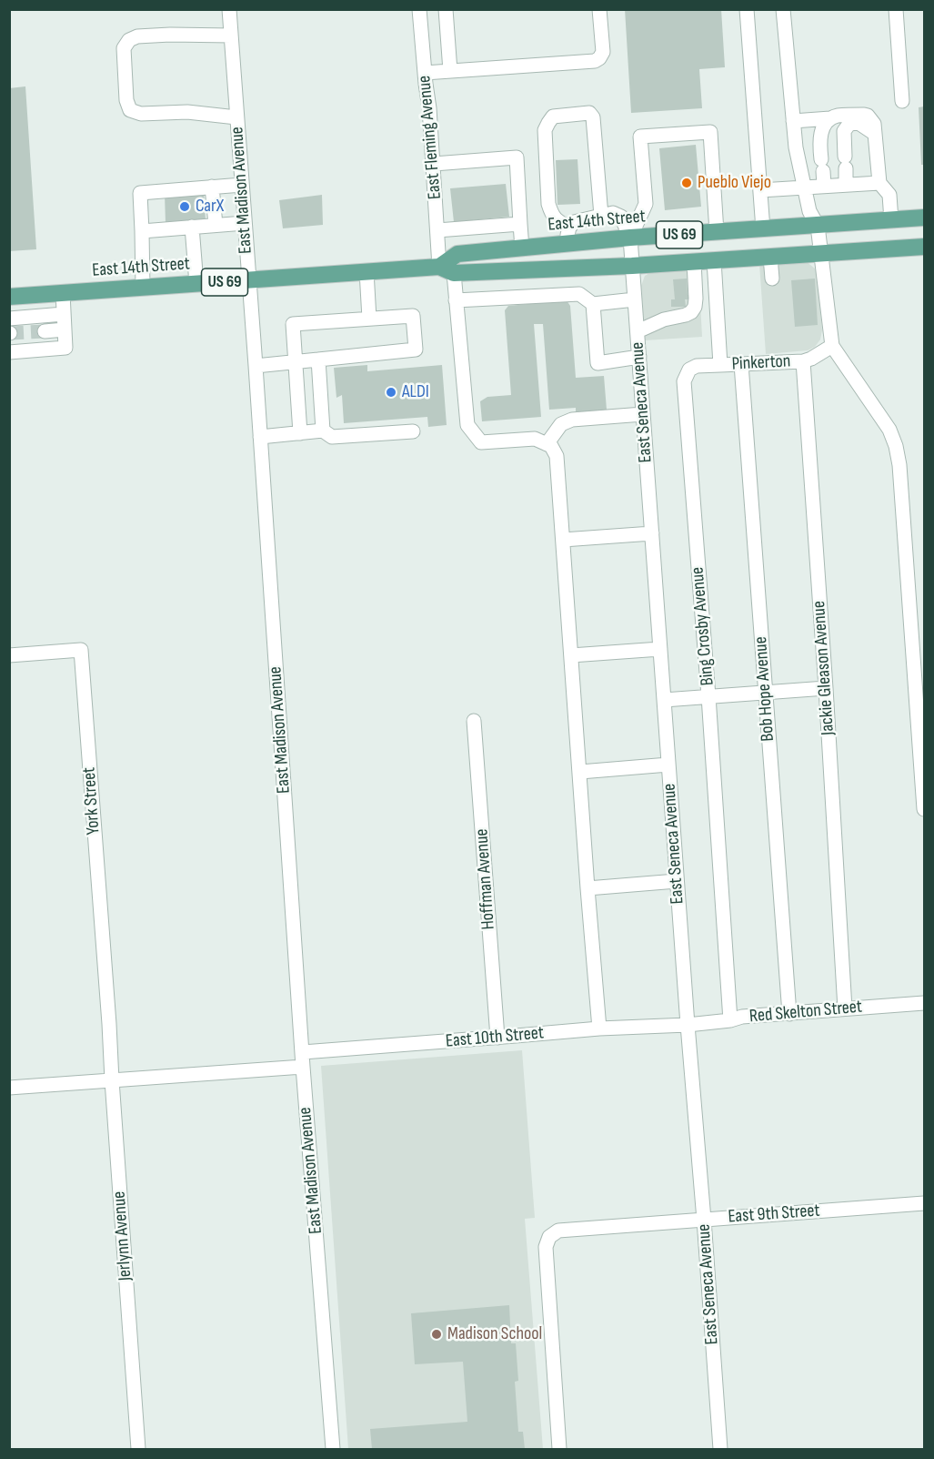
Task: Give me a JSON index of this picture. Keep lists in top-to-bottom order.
{
  "streets": {
    "main road": ["East 14th Street", "US 69"],
    "street": [
      "East Fleming Avenue",
      "East Madison Avenue",
      "Pinkerton",
      "East Seneca Avenue",
      "Bing Crosby Avenue",
      "Jackie Gleason Avenue",
      "Bob Hope Avenue",
      "York Street",
      "Hoffman Avenue",
      "Red Skelton Street",
      "East 10th Street",
      "East 9th Street",
      "Jerlynn Avenue"
    ]
  },
  "crossings": [
    ["East Fleming Avenue", "East 14th Street"],
    ["East Madison Avenue", "East 14th Street"],
    ["East Madison Avenue", "East 10th Street"],
    ["East 14th Street", "East Seneca Avenue"],
    ["Pinkerton", "Bing Crosby Avenue"],
    ["Pinkerton", "Jackie Gleason Avenue"],
    ["Pinkerton", "Bob Hope Avenue"],
    ["East Seneca Avenue", "Red Skelton Street"],
    ["East Seneca Avenue", "East 10th Street"],
    ["East Seneca Avenue", "East 9th Street"],
    ["Bing Crosby Avenue", "Red Skelton Street"],
    ["Jackie Gleason Avenue", "Red Skelton Street"],
    ["Bob Hope Avenue", "Red Skelton Street"],
    ["York Street", "Jerlynn Avenue"],
    ["Hoffman Avenue", "East 10th Street"],
    ["Red Skelton Street", "East 10th Street"]
  ],
  "places": [
    "Pueblo Viejo",
    "CarX",
    "ALDI",
    "Madison School"
  ]
}
